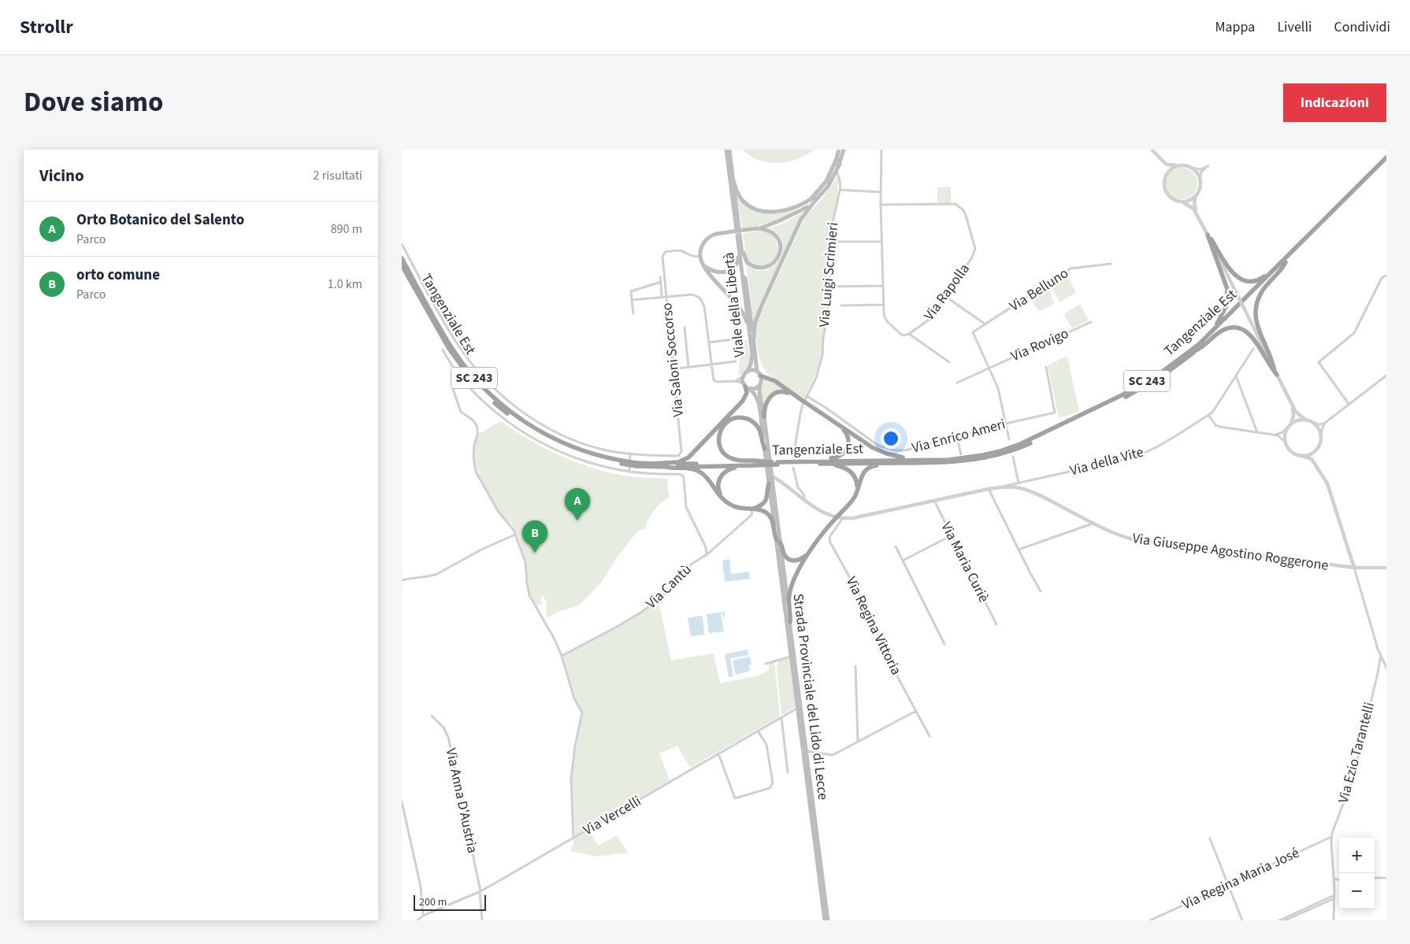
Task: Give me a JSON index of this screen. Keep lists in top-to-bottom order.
{
  "streets": {
    "highway": ["Tangenziale Est", "SC 243"],
    "main road": ["Viale della Libertà", "Strada Provinciale del Lido di Lecce"],
    "street": [
      "Via Luigi Scrimieri",
      "Via Belluno",
      "Via Rapolla",
      "Via Rovigo",
      "Via Saloni Soccorso",
      "Via Enrico Ameri",
      "Via della Vite",
      "Via Giuseppe Agostino Roggerone",
      "Via Maria Curiè",
      "Via Cantù",
      "Via Regina Vittoria",
      "Via Ezio Tarantelli",
      "Via Anna D'Austria",
      "Via Vercelli",
      "Via Regina Maria José"
    ]
  },
  "crossings": [
    ["Via Luigi Scrimieri", "Via Enrico Ameri"],
    ["Via Belluno", "Via Rovigo"],
    ["Via della Vite", "Via Giuseppe Agostino Roggerone"],
    ["Via Giuseppe Agostino Roggerone", "Via Maria Curiè"],
    ["Via Giuseppe Agostino Roggerone", "Via Regina Vittoria"],
    ["Via Giuseppe Agostino Roggerone", "Strada Provinciale del Lido di Lecce"],
    ["Strada Provinciale del Lido di Lecce", "Via Vercelli"],
    ["Via Ezio Tarantelli", "Via Regina Maria José"],
    ["Via Anna D'Austria", "Via Vercelli"]
  ],
  "scale_bar": "200 m",
  "page": {
    "header": "Strollr",
    "nav": ["Mappa", "Livelli", "Condividi"],
    "title": "Dove siamo",
    "buttons": "Indicazioni",
    "heading": ["Vicino", "2 risultati"],
    "list": [
      {
        "mark": "A",
        "name": "Orto Botanico del Salento",
        "note": "Parco",
        "value": "890 m"
      },
      {
        "mark": "B",
        "name": "orto comune",
        "note": "Parco",
        "value": "1.0 km"
      }
    ],
    "pins": ["A", "B"],
    "map_buttons": ["+", "−"],
    "scale": "200 m"
  }
}
